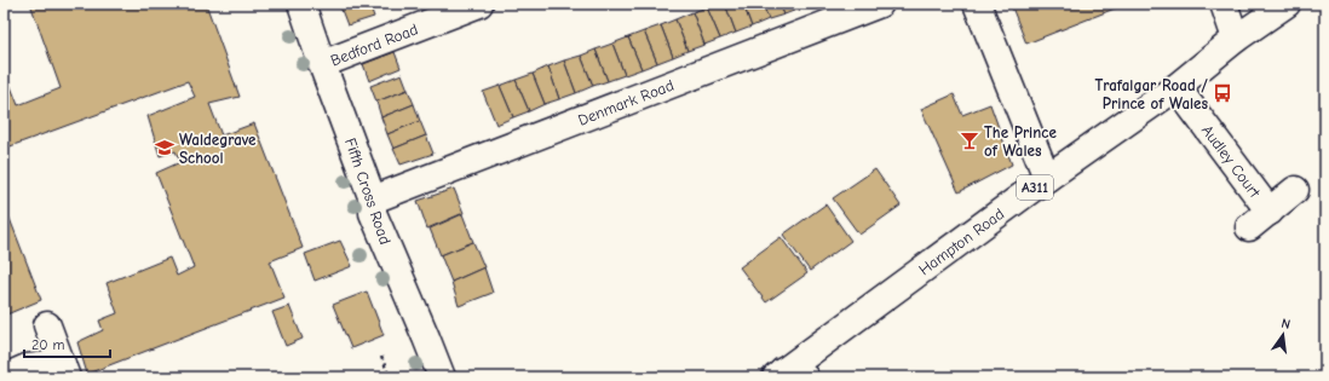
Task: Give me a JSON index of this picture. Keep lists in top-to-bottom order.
{
  "streets": {
    "street": [
      "Bedford Road",
      "Denmark Road",
      "Audley Court",
      "A311",
      "Fifth Cross Road",
      "Hampton Road"
    ]
  },
  "crossings": [
    ["Bedford Road", "Fifth Cross Road"],
    ["Denmark Road", "Fifth Cross Road"],
    ["Audley Court", "Hampton Road"]
  ],
  "places": {
    "bus stop": ["Trafalgar Road / Prince of Wales"],
    "bar": ["The Prince of Wales"],
    "school or university": ["Waldegrave School"]
  },
  "scale_bar": "20 m",
  "north": "top"
}
